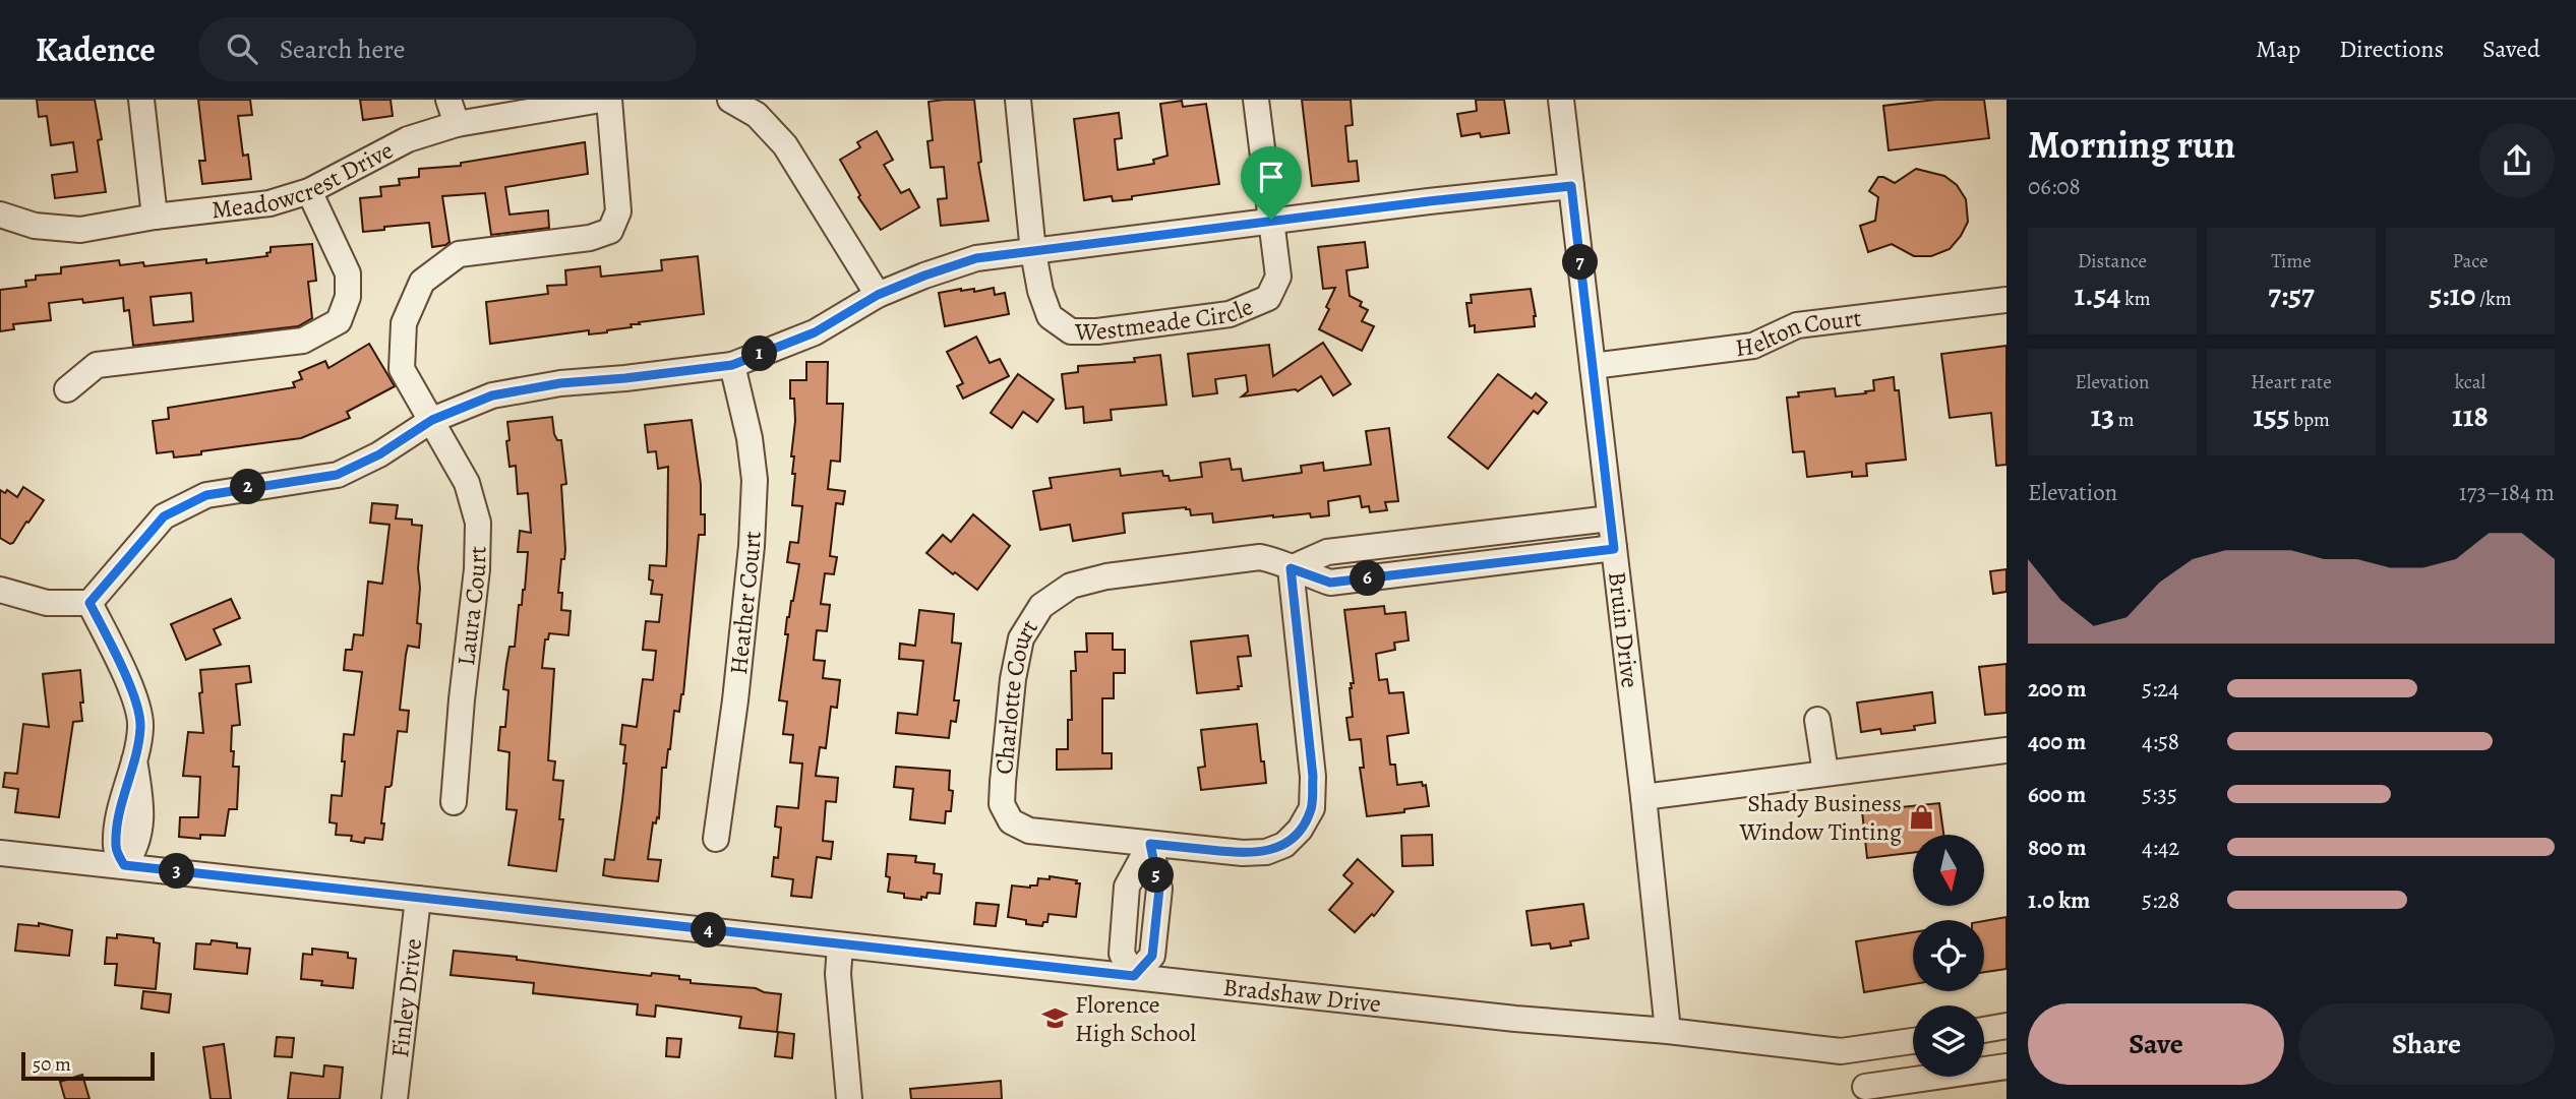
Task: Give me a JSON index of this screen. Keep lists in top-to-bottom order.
{
  "streets": {
    "street": [
      "Meadowcrest Drive",
      "Westmeade Circle",
      "Helton Court",
      "Heather Court",
      "Laura Court",
      "Bruin Drive",
      "Charlotte Court",
      "Bradshaw Drive",
      "Finley Drive"
    ]
  },
  "crossings": [
    ["Helton Court", "Bruin Drive"],
    ["Bruin Drive", "Charlotte Court"],
    ["Bruin Drive", "Bradshaw Drive"],
    ["Bradshaw Drive", "Finley Drive"]
  ],
  "places": {
    "shop": ["Shady Business Window Tinting"],
    "school or university": ["Florence High School"]
  },
  "scale_bar": "50 m",
  "north": "bottom",
  "page": {
    "header": "Kadence",
    "search": "Search here",
    "nav": ["Map", "Directions", "Saved"],
    "heading": ["Morning run", "06:08"],
    "stats": [
      ["Distance", "1.54 km"],
      ["Time", "7:57"],
      ["Pace", "5:10 /km"],
      ["Elevation", "13 m"],
      ["Heart rate", "155 bpm"],
      ["kcal", "118"]
    ],
    "pins": [
      "7",
      "1",
      "2",
      "6",
      "3",
      "5",
      "4"
    ],
    "chart": ["Elevation", "173–184 m"],
    "list": [
      {
        "name": "200 m",
        "note": "5:24"
      },
      {
        "name": "400 m",
        "note": "4:58"
      },
      {
        "name": "600 m",
        "note": "5:35"
      },
      {
        "name": "800 m",
        "note": "4:42"
      },
      {
        "name": "1.0 km",
        "note": "5:28"
      }
    ],
    "buttons": ["Save", "Share"],
    "scale": "50 m"
  }
}
